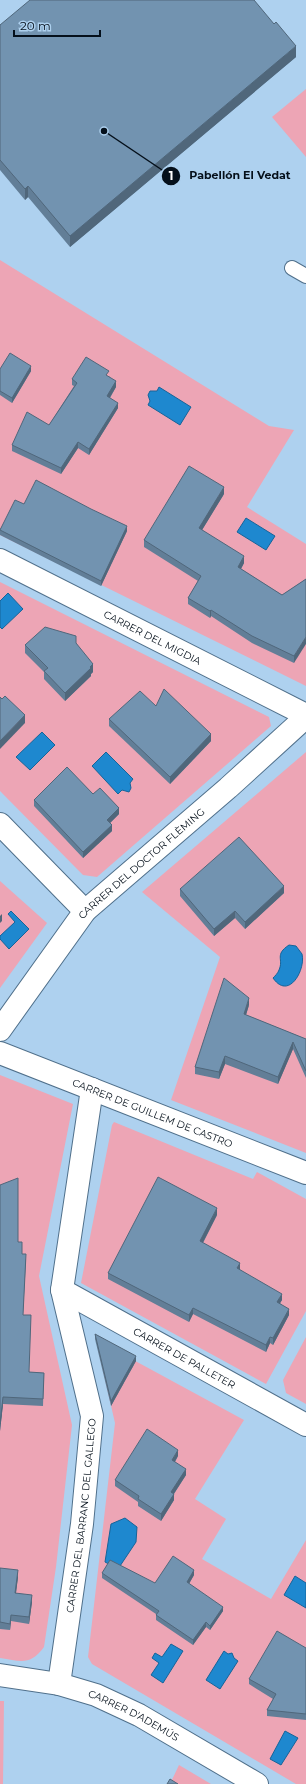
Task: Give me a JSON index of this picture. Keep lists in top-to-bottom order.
{
  "streets": {
    "street": [
      "CARRER DEL MIGDIA",
      "CARRER DEL DOCTOR FLÈMING",
      "CARRER DE GUILLEM DE CASTRO",
      "CARRER DE PALLETER",
      "CARRER DEL BARRANC DEL GALLEGO",
      "CARRER D'ADEMÚS"
    ]
  },
  "crossings": [
    ["CARRER DEL MIGDIA", "CARRER DEL DOCTOR FLÈMING"],
    ["CARRER DE GUILLEM DE CASTRO", "CARRER DEL BARRANC DEL GALLEGO"],
    ["CARRER DE PALLETER", "CARRER DEL BARRANC DEL GALLEGO"],
    ["CARRER DEL BARRANC DEL GALLEGO", "CARRER D'ADEMÚS"]
  ],
  "places": ["Pabellón El Vedat"],
  "scale_bar": "20 m"
}
